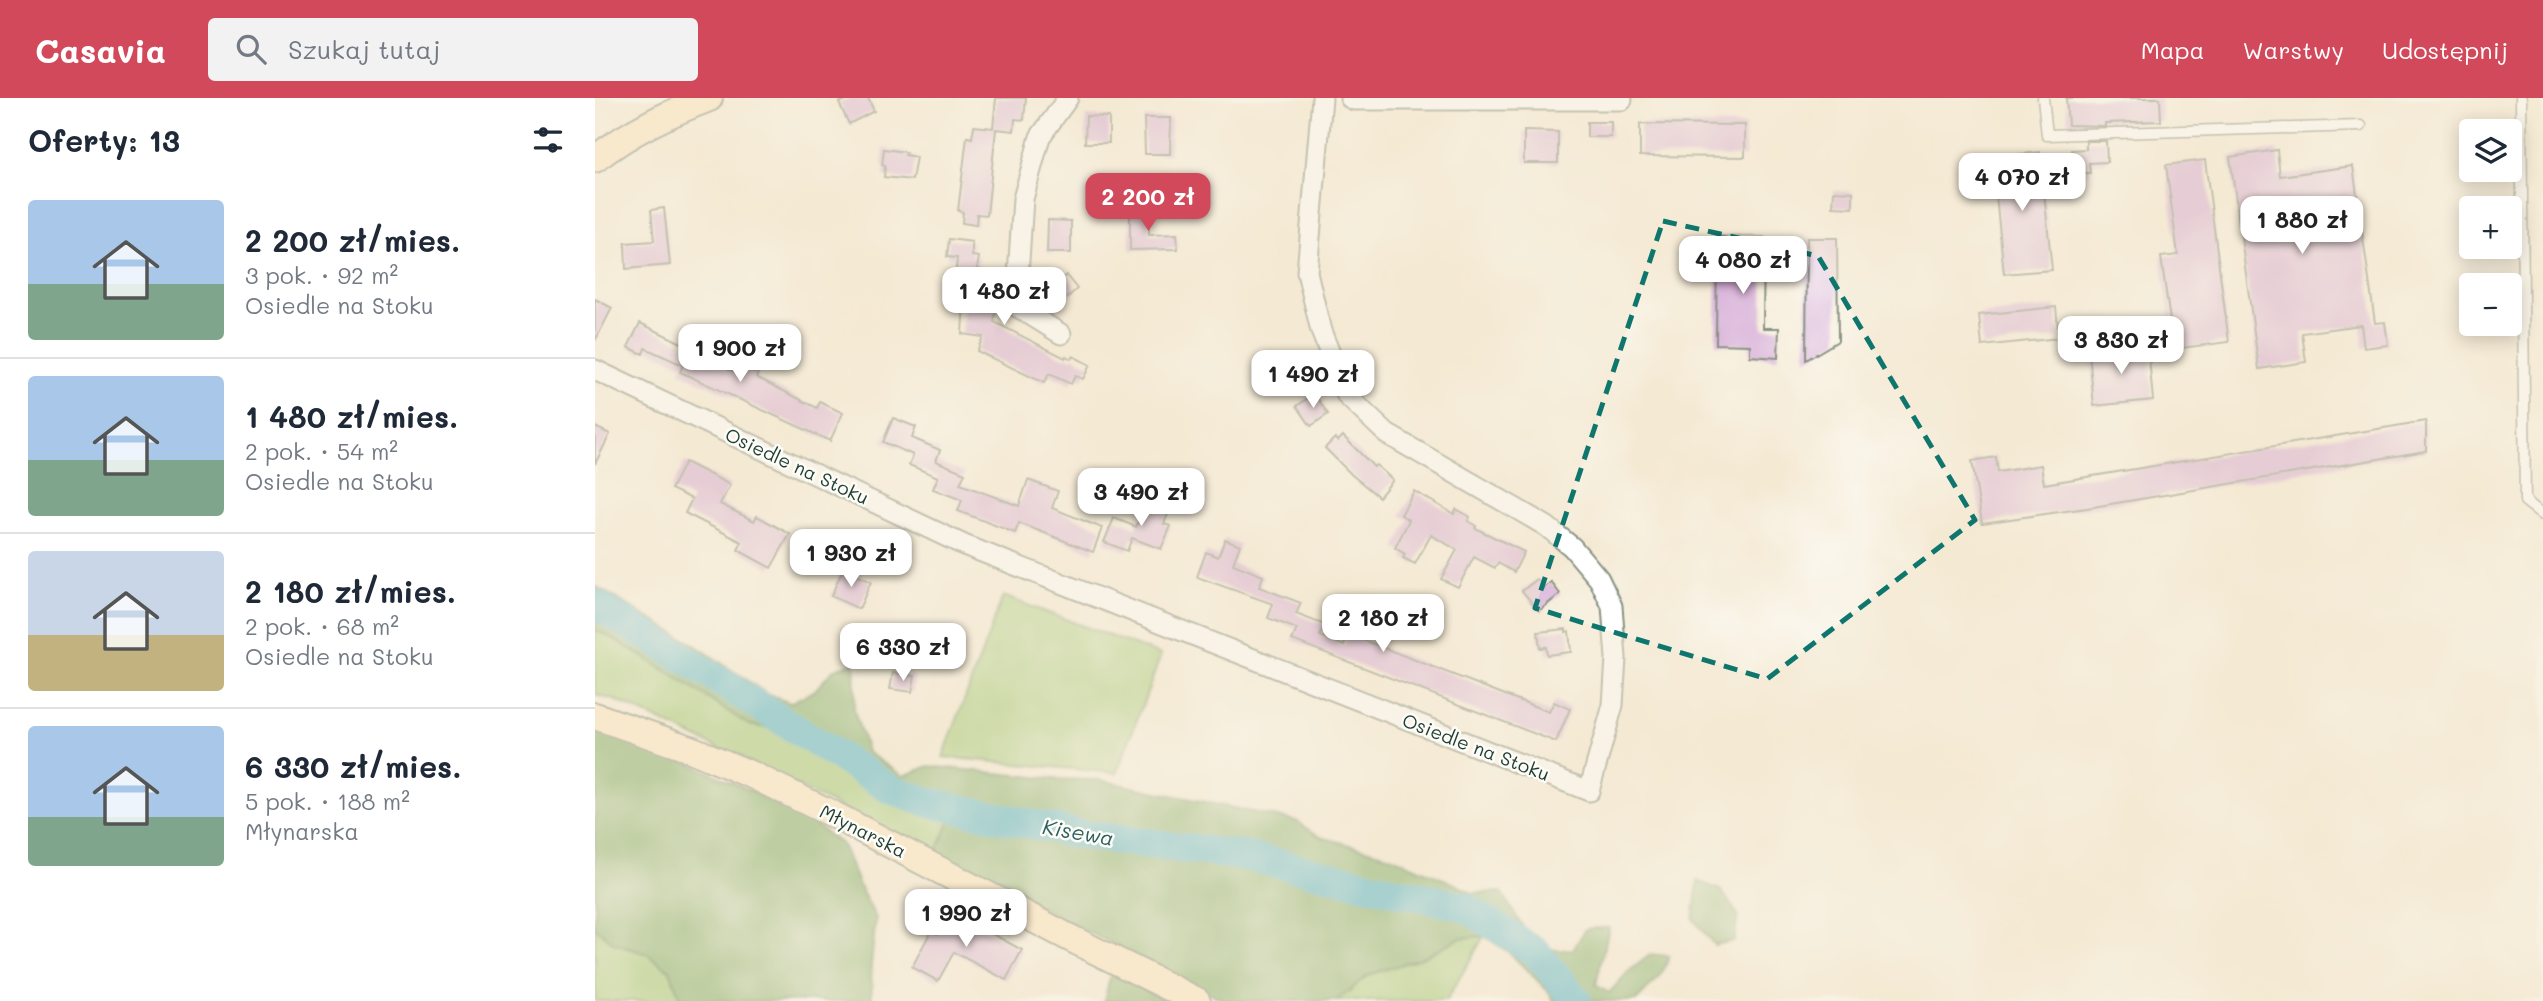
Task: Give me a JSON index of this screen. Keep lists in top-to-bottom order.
{
  "streets": {
    "street": ["Osiedle na Stoku", "Młynarska"]
  },
  "water": ["Kisewa"],
  "page": {
    "header": "Casavia",
    "search": "Szukaj tutaj",
    "nav": ["Mapa", "Warstwy", "Udostępnij"],
    "heading": "Oferty: 13",
    "map_buttons": ["+", "−"],
    "price": [
      "4 070 zł",
      "2 200 zł",
      "1 880 zł",
      "4 080 zł",
      "1 480 zł",
      "3 830 zł",
      "1 900 zł",
      "1 490 zł",
      "3 490 zł",
      "1 930 zł",
      "2 180 zł",
      "6 330 zł",
      "1 990 zł"
    ],
    "list": [
      {
        "name": "2 200 zł/mies.",
        "note": "3 pok. · 92 m² · Osiedle na Stoku"
      },
      {
        "name": "1 480 zł/mies.",
        "note": "2 pok. · 54 m² · Osiedle na Stoku"
      },
      {
        "name": "2 180 zł/mies.",
        "note": "2 pok. · 68 m² · Osiedle na Stoku"
      },
      {
        "name": "6 330 zł/mies.",
        "note": "5 pok. · 188 m² · Młynarska"
      }
    ]
  }
}
